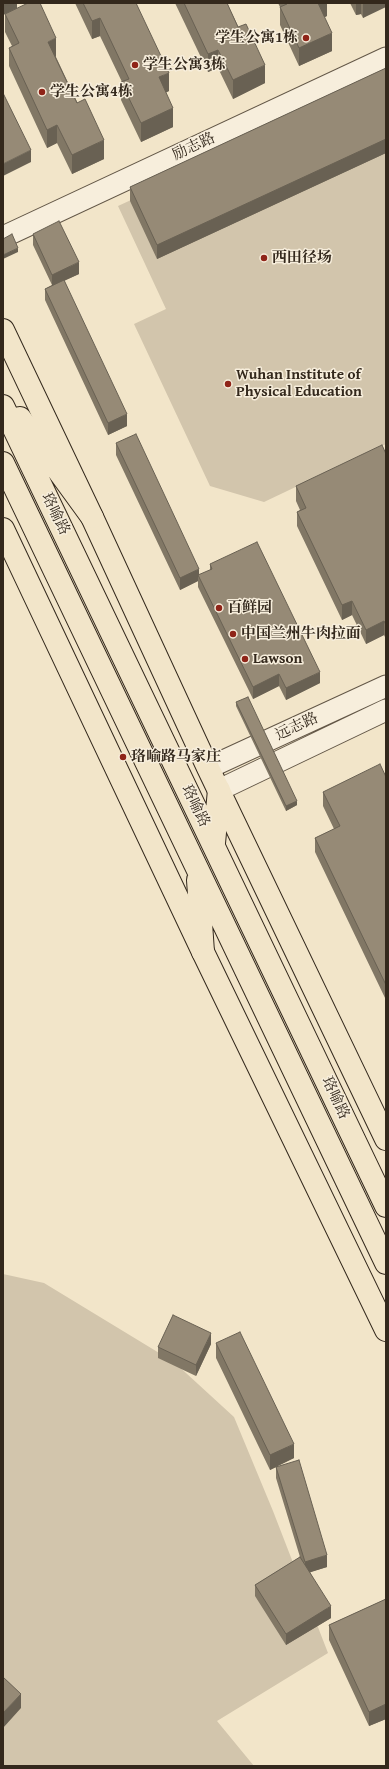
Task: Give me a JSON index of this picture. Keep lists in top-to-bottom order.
{
  "streets": {
    "main road": ["珞喻路"],
    "street": ["励志路", "远志路"]
  },
  "places": [
    "学生公寓1栋",
    "学生公寓3栋",
    "学生公寓4栋",
    "西田径场",
    "Wuhan Institute of Physical Education",
    "百鲜园",
    "中国兰州牛肉拉面",
    "Lawson",
    "珞喻路马家庄"
  ]
}
